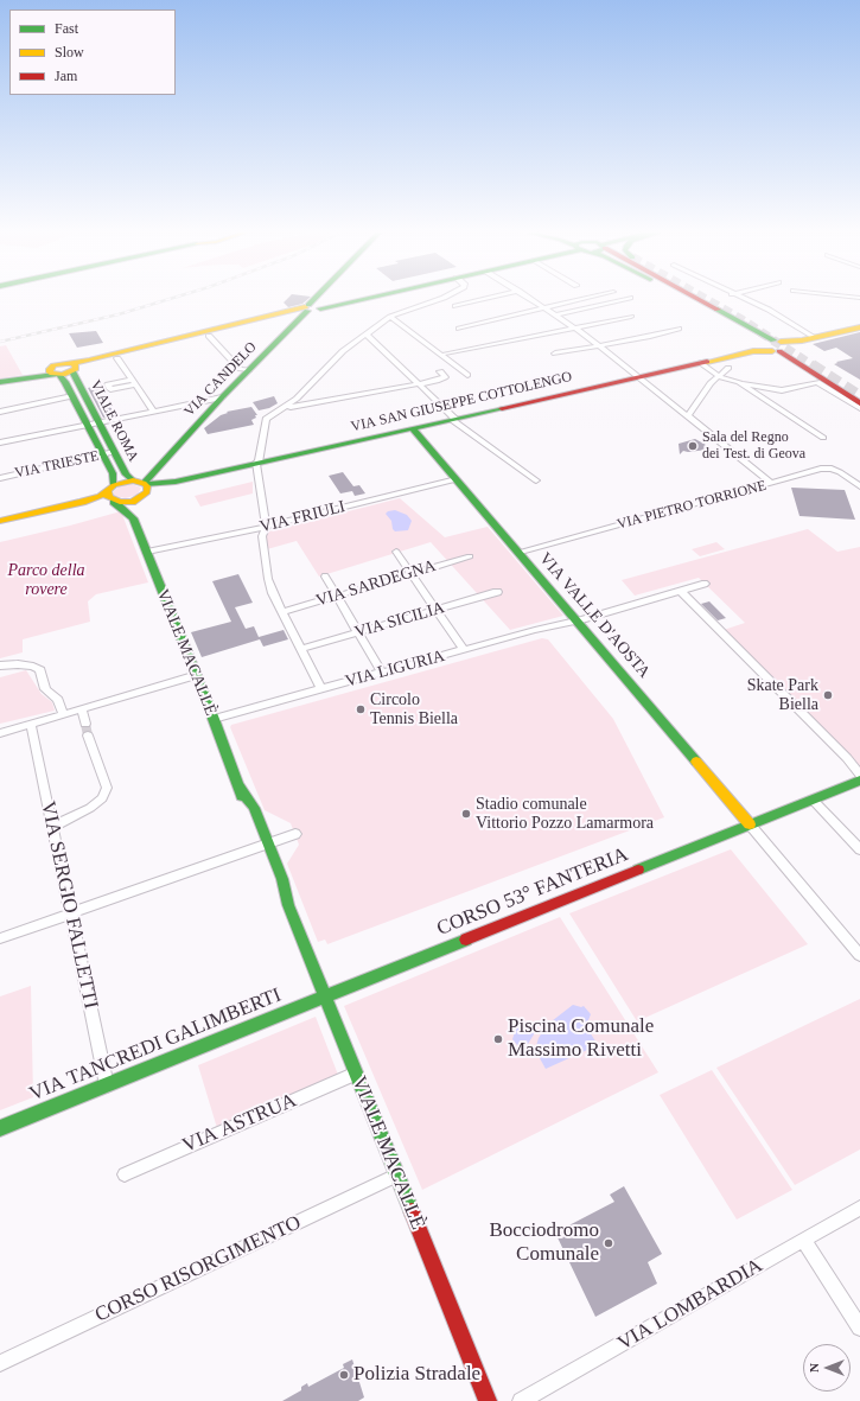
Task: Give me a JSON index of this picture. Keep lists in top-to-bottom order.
{
  "streets": {
    "main road": [
      "VIA CANDELO",
      "VIA SAN GIUSEPPE COTTOLENGO",
      "VIALE ROMA",
      "VIA VALLE D'AOSTA",
      "VIALE MACALLÈ",
      "CORSO 53° FANTERIA",
      "VIA TANCREDI GALIMBERTI"
    ],
    "street": [
      "VIA TRIESTE",
      "VIA PIETRO TORRIONE",
      "VIA FRIULI",
      "VIA SARDEGNA",
      "VIA SICILIA",
      "VIA LIGURIA",
      "VIA SERGIO FALLETTI",
      "VIA ASTRUA",
      "CORSO RISORGIMENTO",
      "VIA LOMBARDIA"
    ]
  },
  "crossings": [
    ["VIA CANDELO", "VIA SAN GIUSEPPE COTTOLENGO"],
    ["VIA CANDELO", "VIALE ROMA"],
    ["VIA SAN GIUSEPPE COTTOLENGO", "VIALE ROMA"],
    ["VIA SAN GIUSEPPE COTTOLENGO", "VIA VALLE D'AOSTA"],
    ["VIALE ROMA", "VIA TRIESTE"],
    ["VIALE ROMA", "VIALE MACALLÈ"],
    ["VIA PIETRO TORRIONE", "VIA VALLE D'AOSTA"],
    ["VIA FRIULI", "VIA VALLE D'AOSTA"],
    ["VIA FRIULI", "VIALE MACALLÈ"],
    ["VIA VALLE D'AOSTA", "VIA LIGURIA"],
    ["VIA VALLE D'AOSTA", "CORSO 53° FANTERIA"],
    ["VIALE MACALLÈ", "VIA LIGURIA"],
    ["VIALE MACALLÈ", "CORSO 53° FANTERIA"],
    ["VIALE MACALLÈ", "VIA TANCREDI GALIMBERTI"],
    ["VIALE MACALLÈ", "VIA ASTRUA"],
    ["VIALE MACALLÈ", "CORSO RISORGIMENTO"],
    ["CORSO 53° FANTERIA", "VIA TANCREDI GALIMBERTI"],
    ["VIA SERGIO FALLETTI", "VIA TANCREDI GALIMBERTI"]
  ],
  "parks": ["Parco della rovere"],
  "places": [
    "Sala del Regno dei Test. di Geova",
    "Skate Park Biella",
    "Circolo Tennis Biella",
    "Stadio comunale Vittorio Pozzo Lamarmora",
    "Piscina Comunale Massimo Rivetti",
    "Bocciodromo Comunale",
    "Polizia Stradale"
  ],
  "legend": ["Fast", "Slow", "Jam"],
  "north": "left"
}
